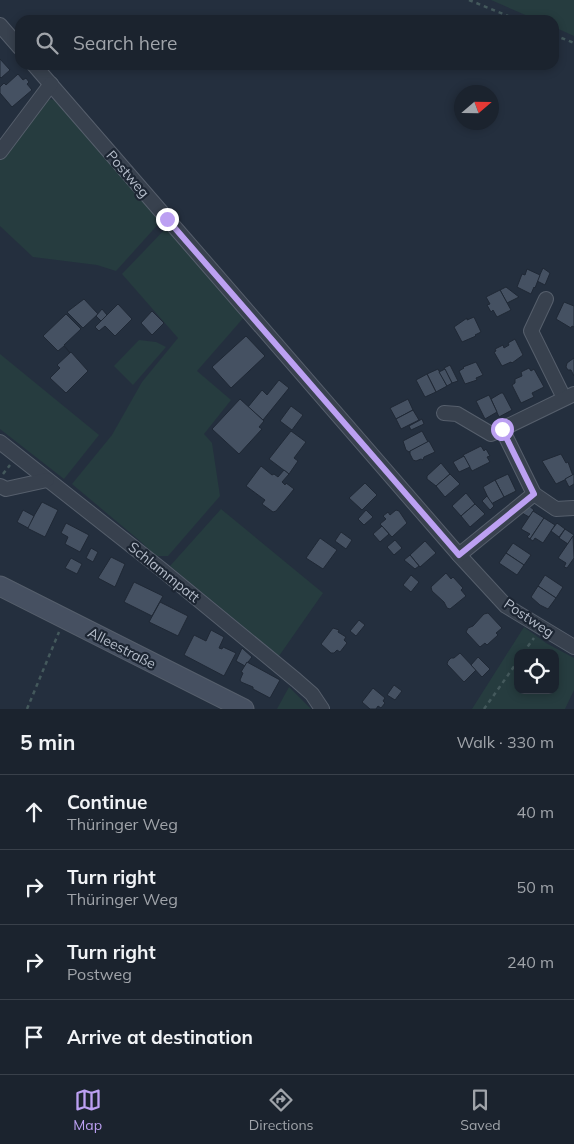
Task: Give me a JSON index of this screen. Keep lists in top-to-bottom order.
{
  "streets": {
    "street": ["Postweg", "Schlammpatt", "Alleestraße"]
  },
  "north": "right",
  "page": {
    "search": "Search here",
    "heading": ["5 min", "Walk · 330 m"],
    "list": [
      ["Continue", "Thüringer Weg", "40 m"],
      ["Turn right", "Thüringer Weg", "50 m"],
      ["Turn right", "Postweg", "240 m"],
      "Arrive at destination"
    ],
    "nav": ["Map", "Directions", "Saved"]
  }
}
